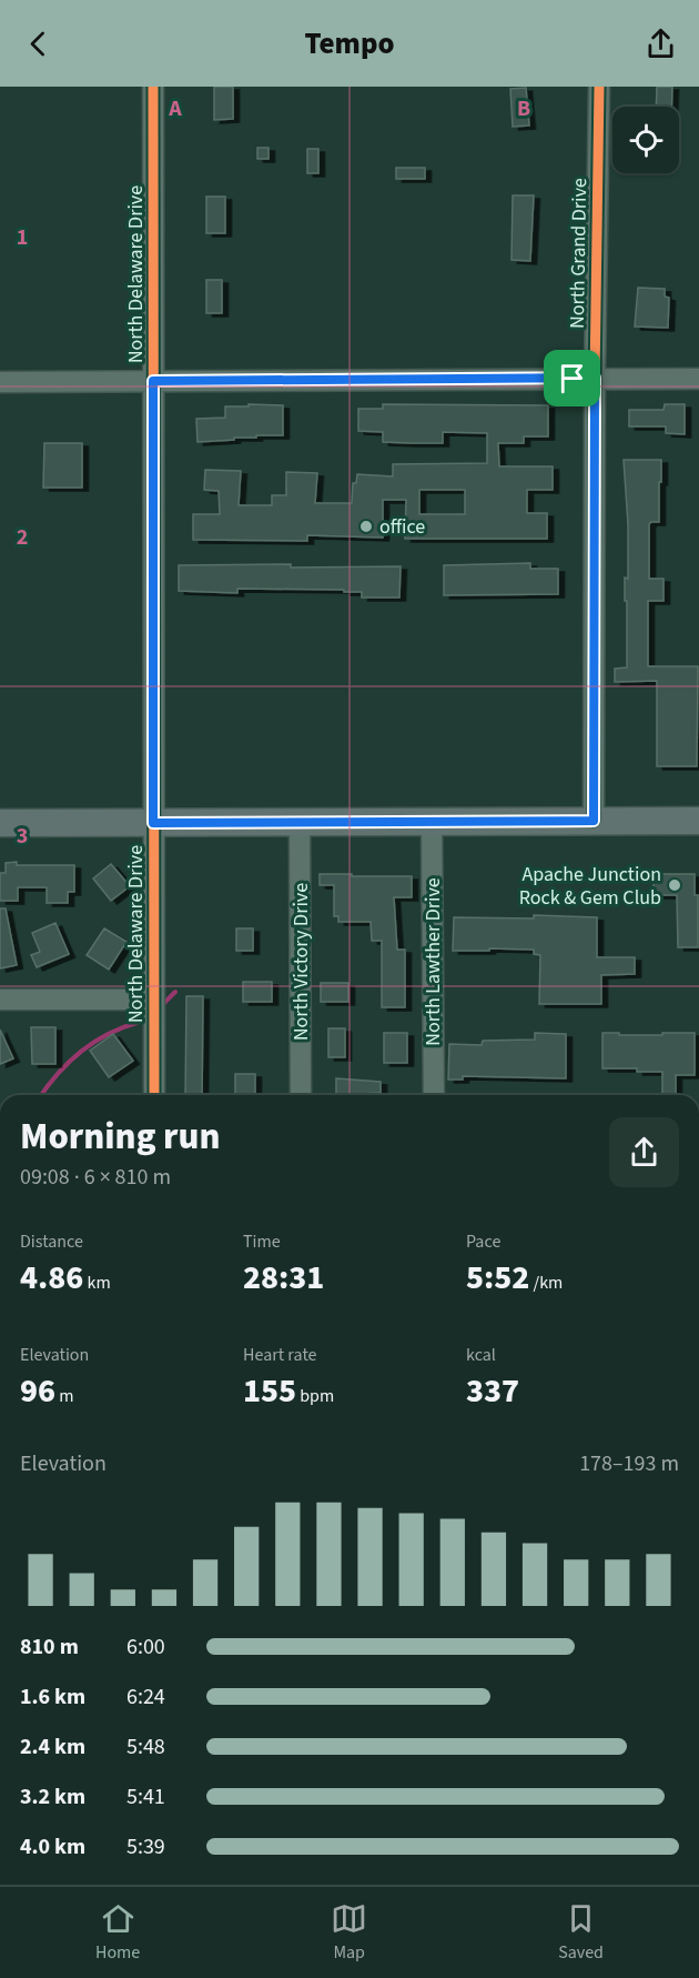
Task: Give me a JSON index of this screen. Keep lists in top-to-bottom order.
{
  "streets": {
    "street": [
      "North Grand Drive",
      "North Delaware Drive",
      "North Victory Drive",
      "North Lawther Drive"
    ]
  },
  "places": ["office", "Apache Junction Rock & Gem Club"],
  "page": {
    "header": "Tempo",
    "heading": ["Morning run", "09:08 · 6 × 810 m"],
    "stats": [
      ["Distance", "4.86 km"],
      ["Time", "28:31"],
      ["Pace", "5:52 /km"],
      ["Elevation", "96 m"],
      ["Heart rate", "155 bpm"],
      ["kcal", "337"]
    ],
    "chart": ["Elevation", "178–193 m"],
    "list": [
      {
        "name": "810 m",
        "note": "6:00"
      },
      {
        "name": "1.6 km",
        "note": "6:24"
      },
      {
        "name": "2.4 km",
        "note": "5:48"
      },
      {
        "name": "3.2 km",
        "note": "5:41"
      },
      {
        "name": "4.0 km",
        "note": "5:39"
      }
    ],
    "tabs": ["Home", "Map", "Saved"]
  },
  "grid": {
    "columns": ["A", "B"],
    "rows": ["1", "2", "3"]
  }
}
